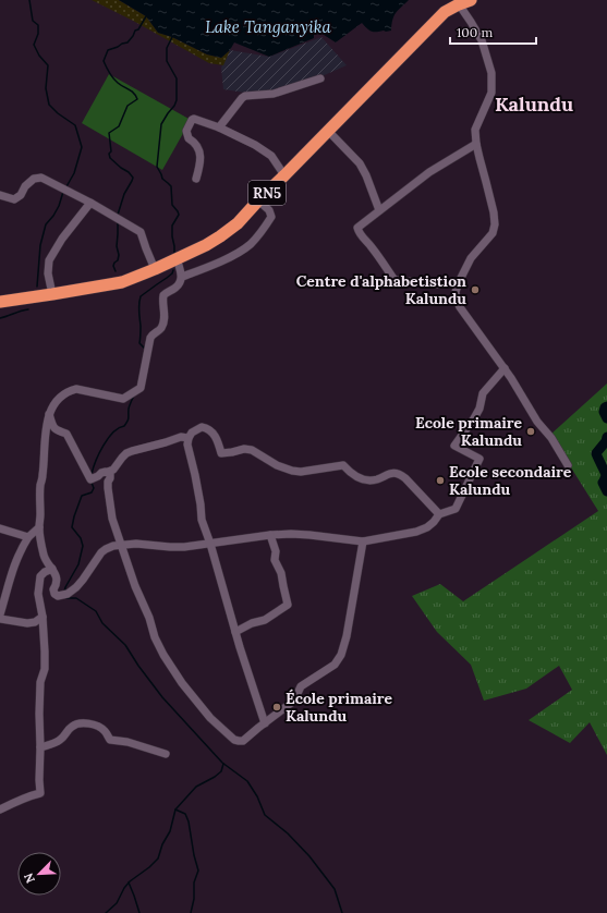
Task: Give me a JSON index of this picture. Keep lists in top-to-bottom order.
{
  "streets": {
    "highway": ["RN5"]
  },
  "districts": ["Kalundu"],
  "water": ["Lake Tanganyika"],
  "places": [
    "Centre d'alphabetistion Kalundu",
    "Ecole primaire Kalundu",
    "Ecole secondaire Kalundu",
    "École primaire Kalundu"
  ],
  "scale_bar": "100 m",
  "north": "bottom left"
}
